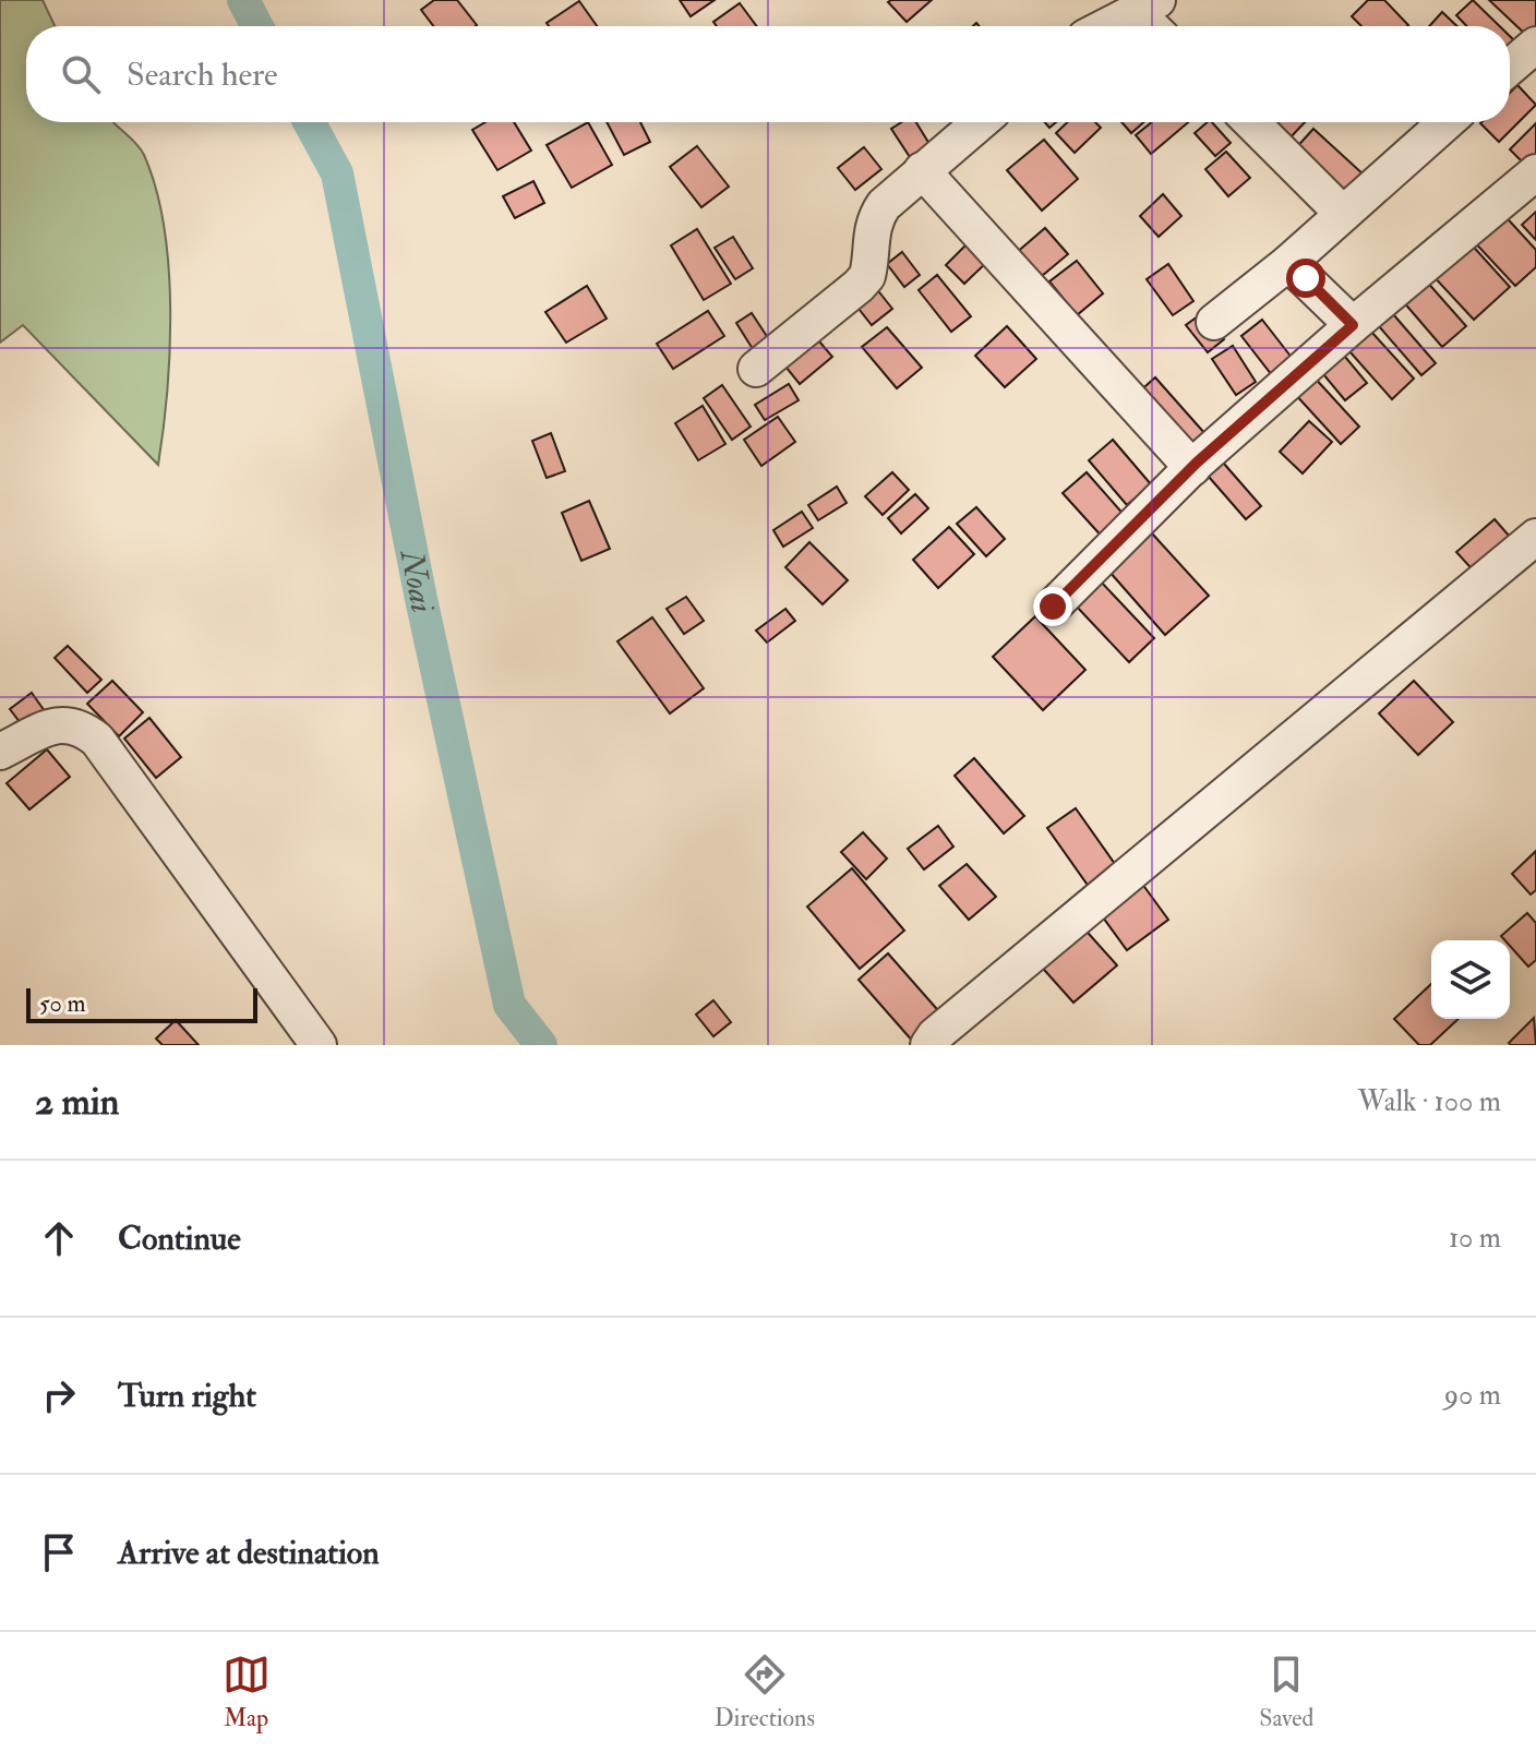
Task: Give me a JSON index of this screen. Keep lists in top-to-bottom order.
{
  "water": ["Noai"],
  "scale_bar": "50 m",
  "page": {
    "search": "Search here",
    "scale": "50 m",
    "heading": ["2 min", "Walk · 100 m"],
    "list": [
      ["Continue", "10 m"],
      ["Turn right", "90 m"],
      "Arrive at destination"
    ],
    "nav": ["Map", "Directions", "Saved"]
  }
}
